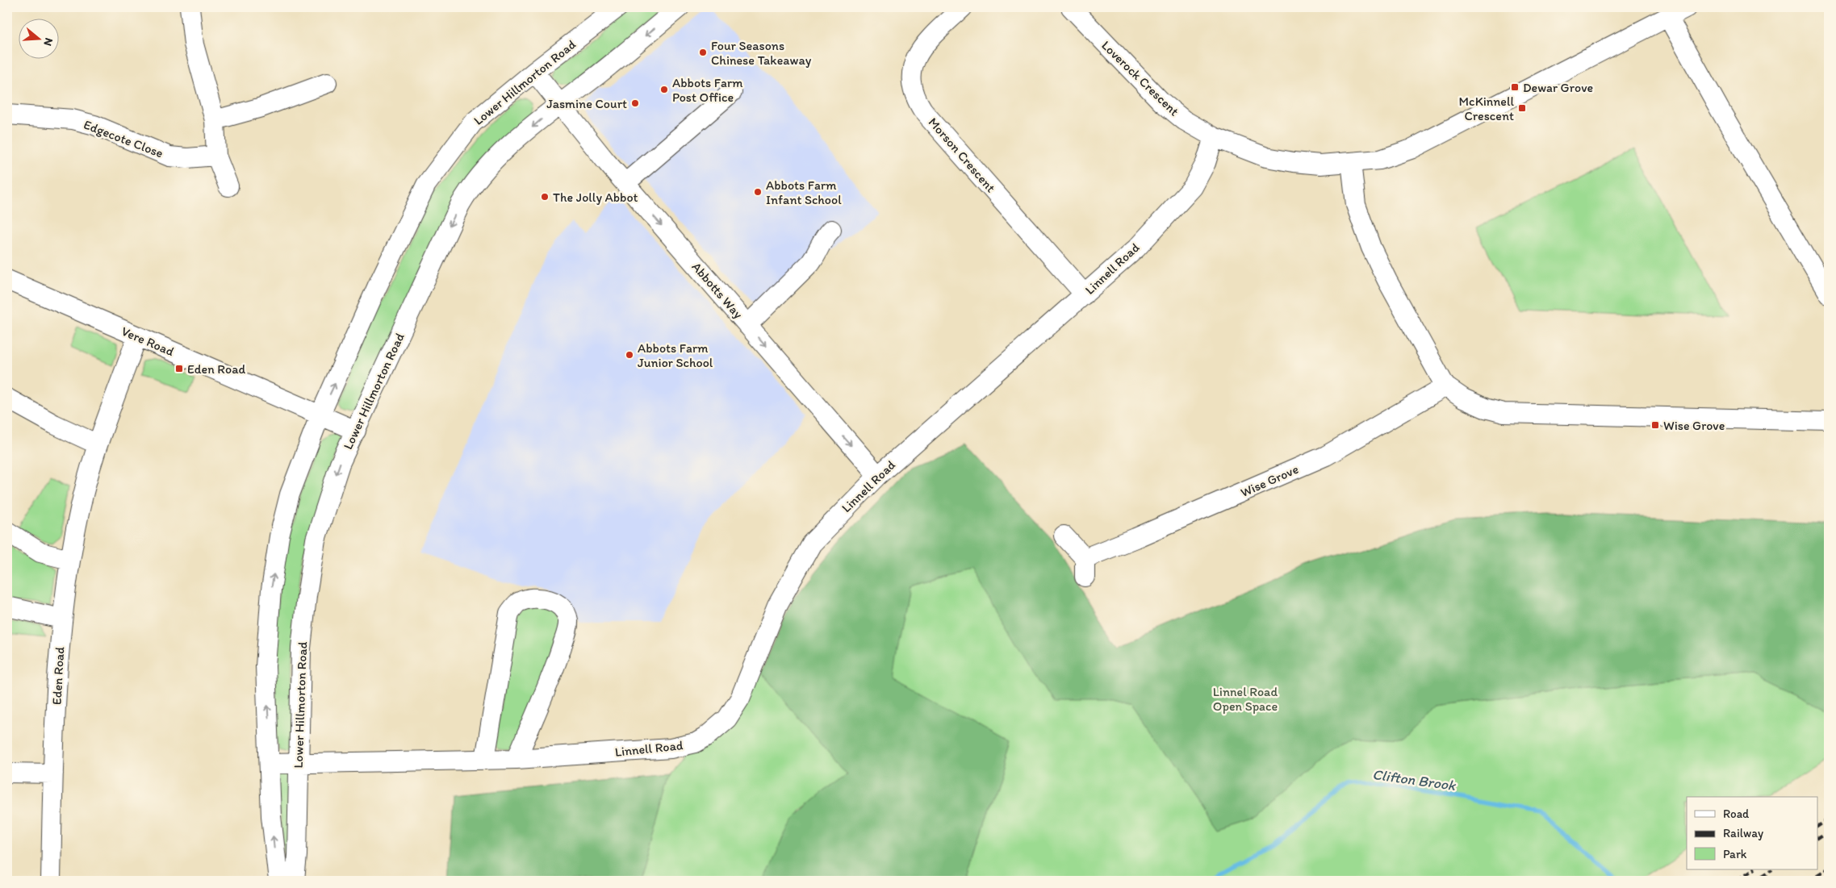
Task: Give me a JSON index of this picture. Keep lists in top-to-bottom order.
{
  "streets": {
    "street": [
      "Loverock Crescent",
      "Lower Hillmorton Road",
      "Edgecote Close",
      "Morson Crescent",
      "Linnell Road",
      "Abbotts Way",
      "Vere Road",
      "Wise Grove",
      "Eden Road"
    ]
  },
  "crossings": [
    ["Loverock Crescent", "Linnell Road"],
    ["Lower Hillmorton Road", "Linnell Road"],
    ["Lower Hillmorton Road", "Abbotts Way"],
    ["Lower Hillmorton Road", "Vere Road"],
    ["Morson Crescent", "Linnell Road"],
    ["Linnell Road", "Abbotts Way"],
    ["Vere Road", "Eden Road"]
  ],
  "one_way": ["Abbotts Way"],
  "water": ["Clifton Brook"],
  "parks": ["Linnel Road Open Space"],
  "places": {
    "other": [
      "Four Seasons Chinese Takeaway",
      "Abbots Farm Post Office",
      "Jasmine Court",
      "Abbots Farm Infant School",
      "The Jolly Abbot",
      "Abbots Farm Junior School"
    ],
    "transit": [
      "Dewar Grove",
      "McKinnell Crescent",
      "Eden Road",
      "Wise Grove"
    ]
  },
  "legend": ["Road", "Railway", "Park"],
  "north": "right"
}
